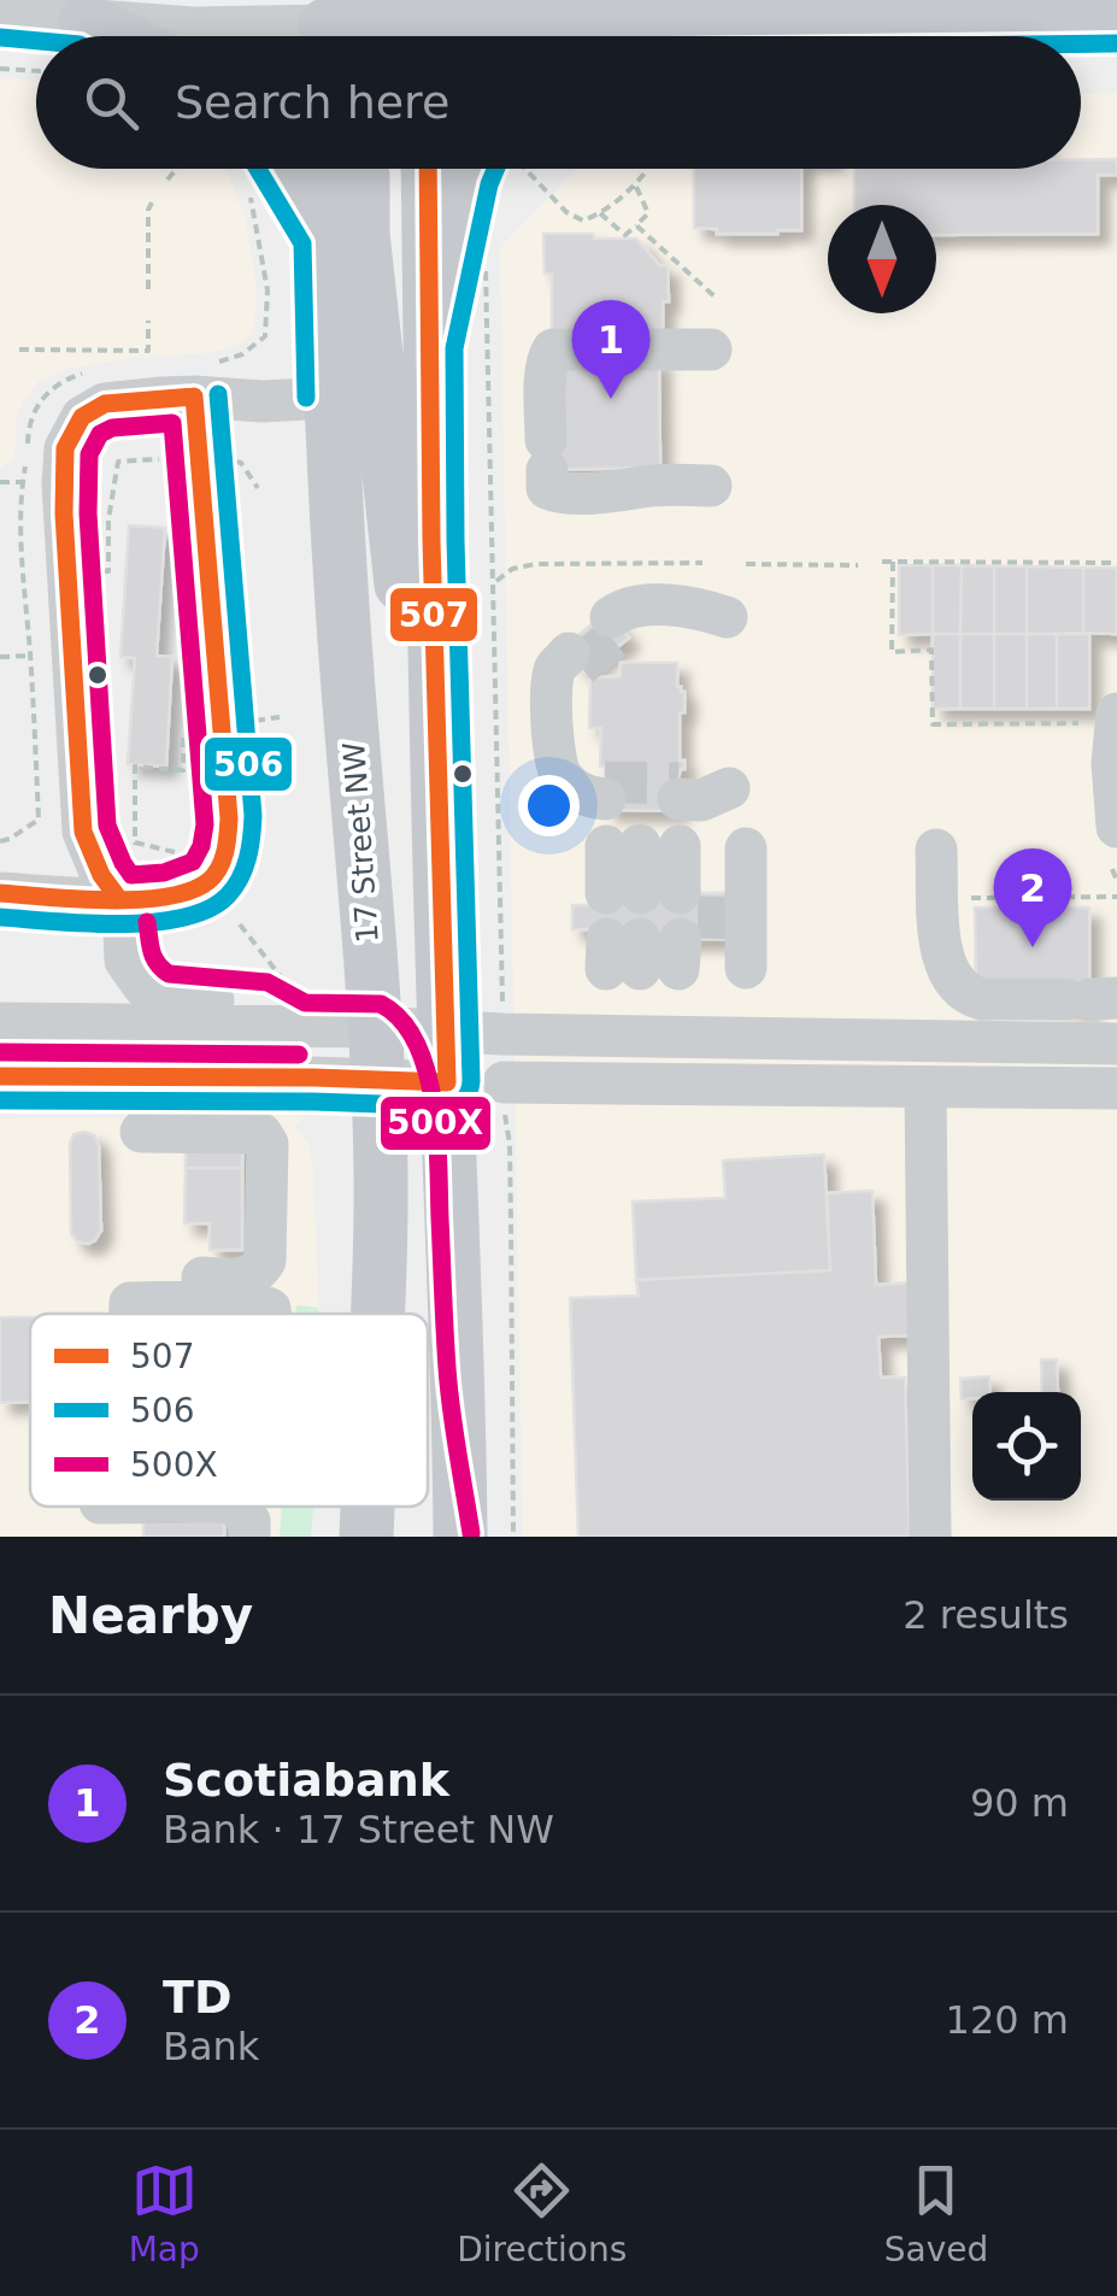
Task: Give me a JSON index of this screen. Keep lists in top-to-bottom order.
{
  "streets": {
    "main road": ["17 Street NW"]
  },
  "lines": ["transit line 506", "transit line 507", "transit line 500X"],
  "legend": ["507", "506", "500X"],
  "north": "bottom",
  "page": {
    "search": "Search here",
    "pins": ["1", "2"],
    "heading": ["Nearby", "2 results"],
    "list": [
      {
        "mark": "1",
        "name": "Scotiabank",
        "note": "Bank · 17 Street NW",
        "value": "90 m"
      },
      {
        "mark": "2",
        "name": "TD",
        "note": "Bank",
        "value": "120 m"
      }
    ],
    "nav": ["Map", "Directions", "Saved"]
  }
}
